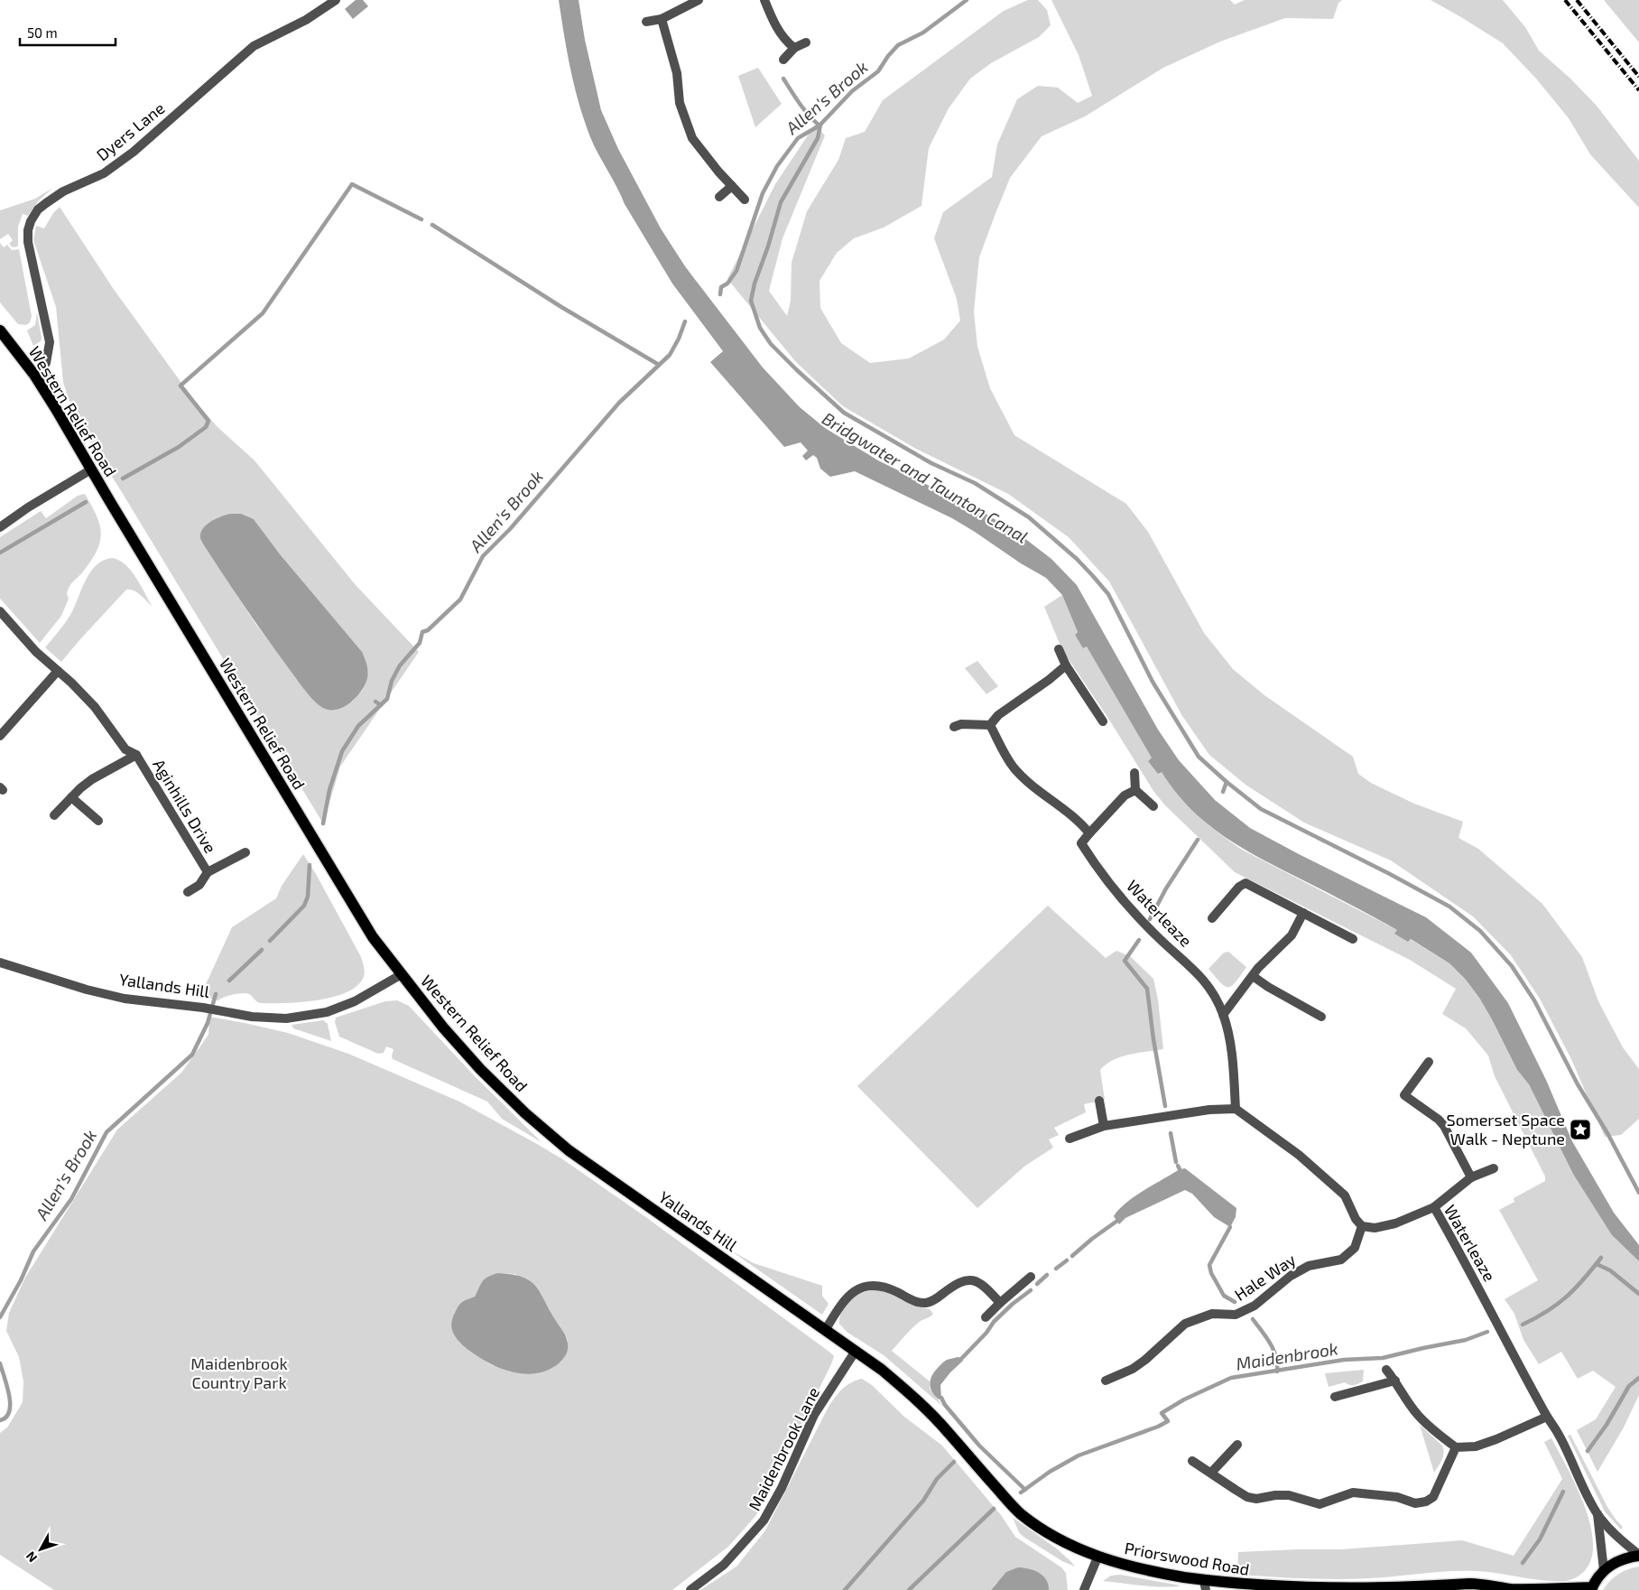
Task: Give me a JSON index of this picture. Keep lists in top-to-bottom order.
{
  "streets": {
    "main road": ["Western Relief Road", "Yallands Hill", "Priorswood Road"],
    "street": [
      "Dyers Lane",
      "Aginhills Drive",
      "Waterleaze",
      "Hale Way",
      "Maidenbrook Lane"
    ]
  },
  "crossings": [
    ["Dyers Lane", "Western Relief Road"],
    ["Western Relief Road", "Yallands Hill"],
    ["Waterleaze", "Hale Way"],
    ["Yallands Hill", "Maidenbrook Lane"],
    ["Yallands Hill", "Priorswood Road"],
    ["Maidenbrook Lane", "Priorswood Road"]
  ],
  "water": ["Allen's Brook", "Bridgwater and Taunton Canal", "Maidenbrook"],
  "parks": ["Maidenbrook Country Park"],
  "places": {
    "place": ["Somerset Space Walk - Neptune"]
  },
  "scale_bar": "50 m",
  "north": "bottom left"
}
